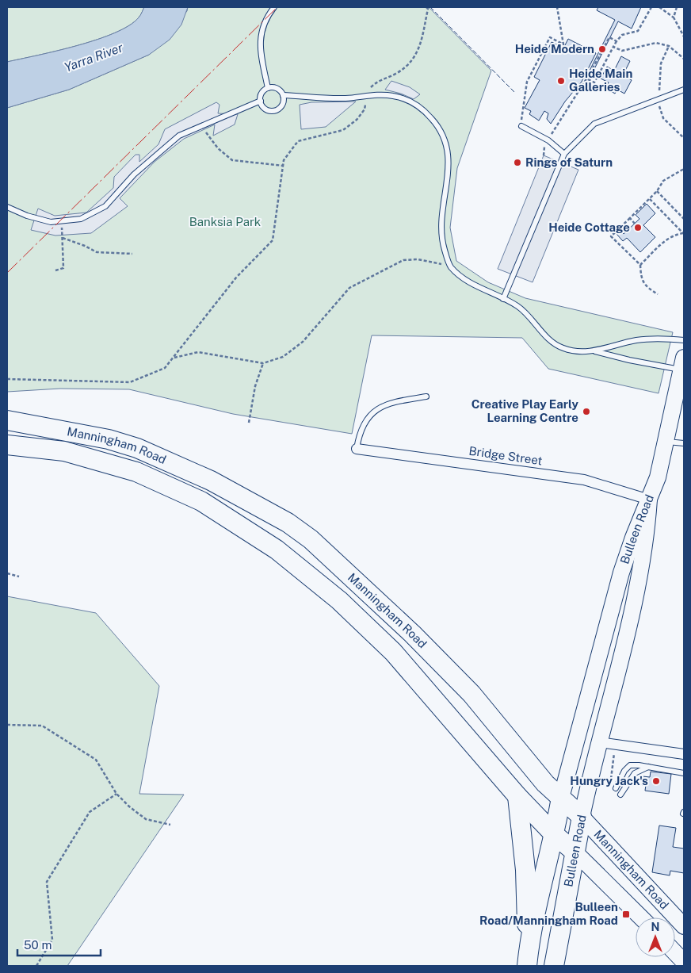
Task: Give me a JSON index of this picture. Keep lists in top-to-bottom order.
{
  "streets": {
    "highway": ["Manningham Road", "Bulleen Road"],
    "street": ["Bridge Street"]
  },
  "crossings": [
    ["Manningham Road", "Bulleen Road"],
    ["Bridge Street", "Bulleen Road"]
  ],
  "water": ["Yarra River"],
  "parks": ["Banksia Park"],
  "places": {
    "other": [
      "Heide Modern",
      "Heide Main Galleries",
      "Rings of Saturn",
      "Heide Cottage",
      "Creative Play Early Learning Centre",
      "Hungry Jack's"
    ],
    "transit": ["Bulleen Road/Manningham Road"]
  },
  "scale_bar": "50 m",
  "north": "top"
}
